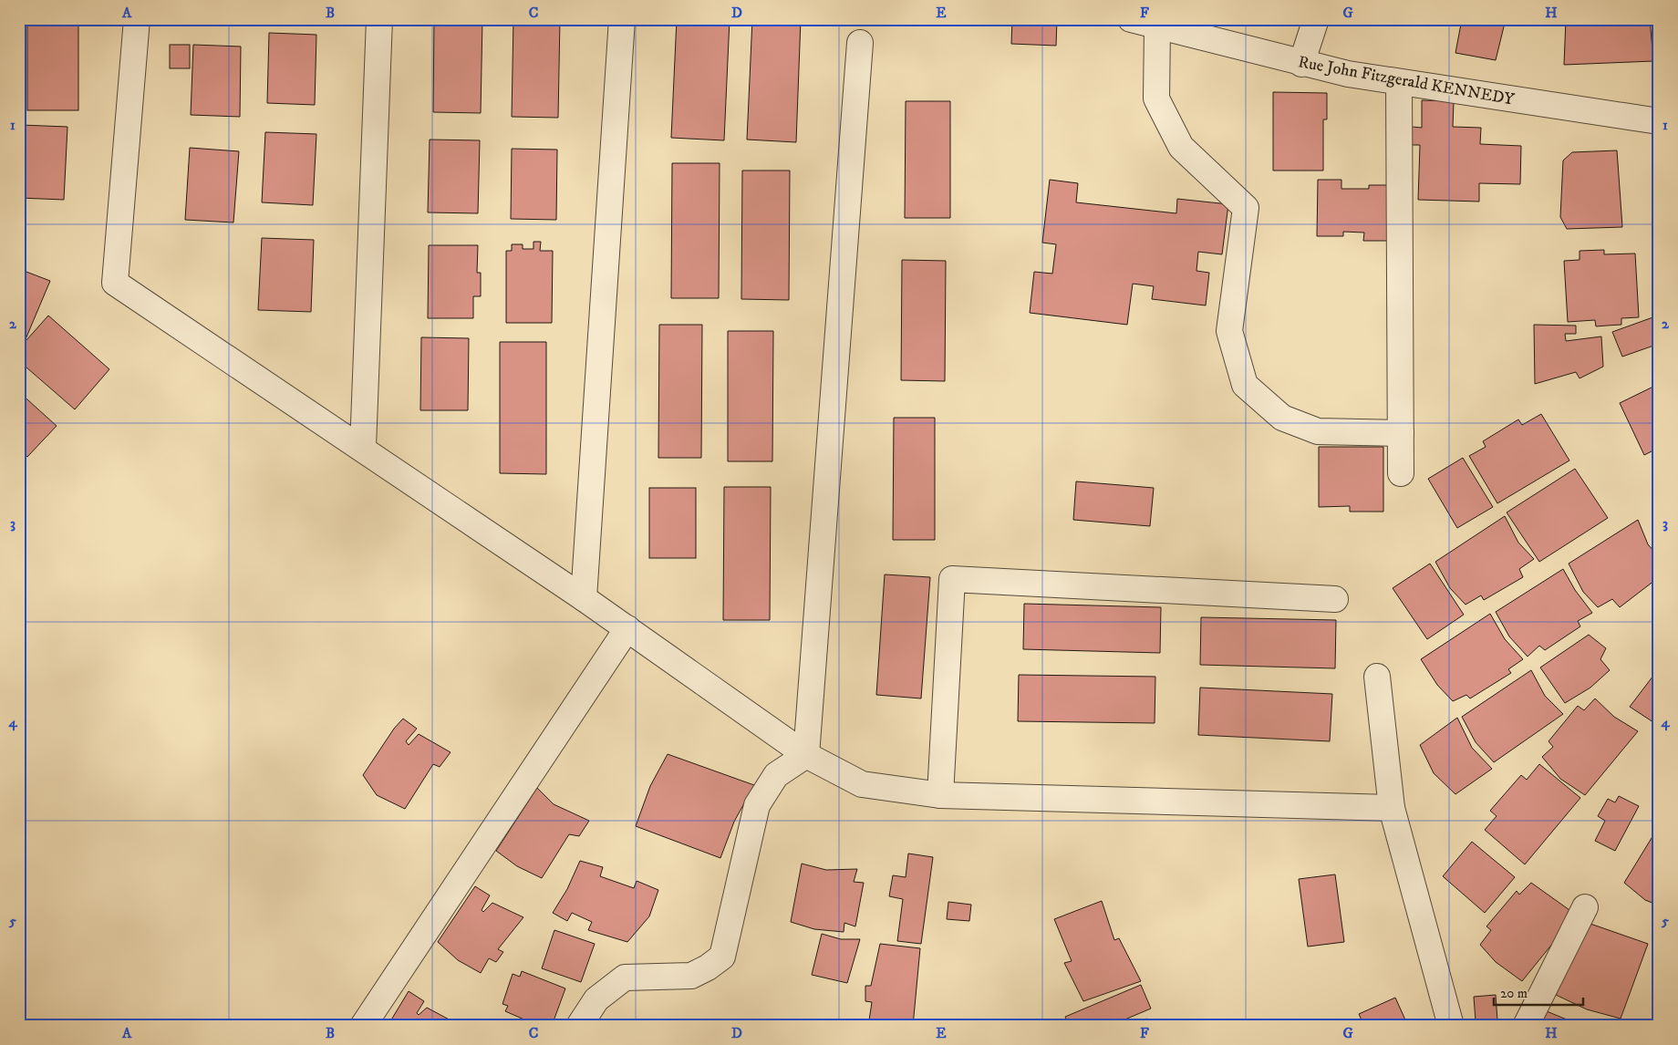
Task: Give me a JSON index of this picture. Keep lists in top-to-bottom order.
{
  "streets": {
    "street": ["Rue John Fitzgerald KENNEDY"]
  },
  "scale_bar": "20 m",
  "grid": {
    "columns": [
      "A",
      "B",
      "C",
      "D",
      "E",
      "F",
      "G",
      "H"
    ],
    "rows": [
      "1",
      "2",
      "3",
      "4",
      "5"
    ]
  }
}
